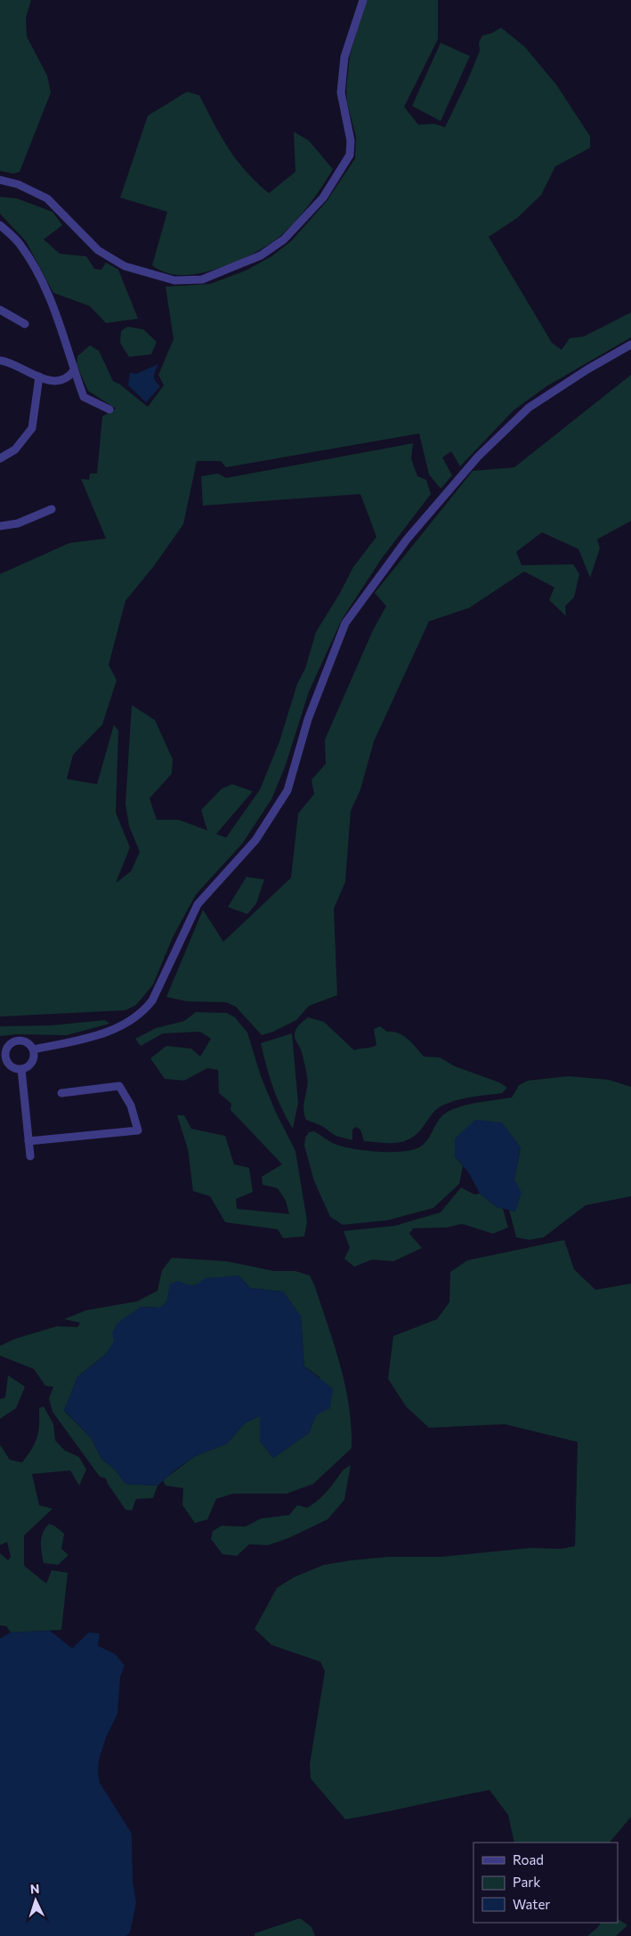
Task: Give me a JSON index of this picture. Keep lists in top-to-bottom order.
{
  "legend": ["Road", "Park", "Water"],
  "north": "top"
}
